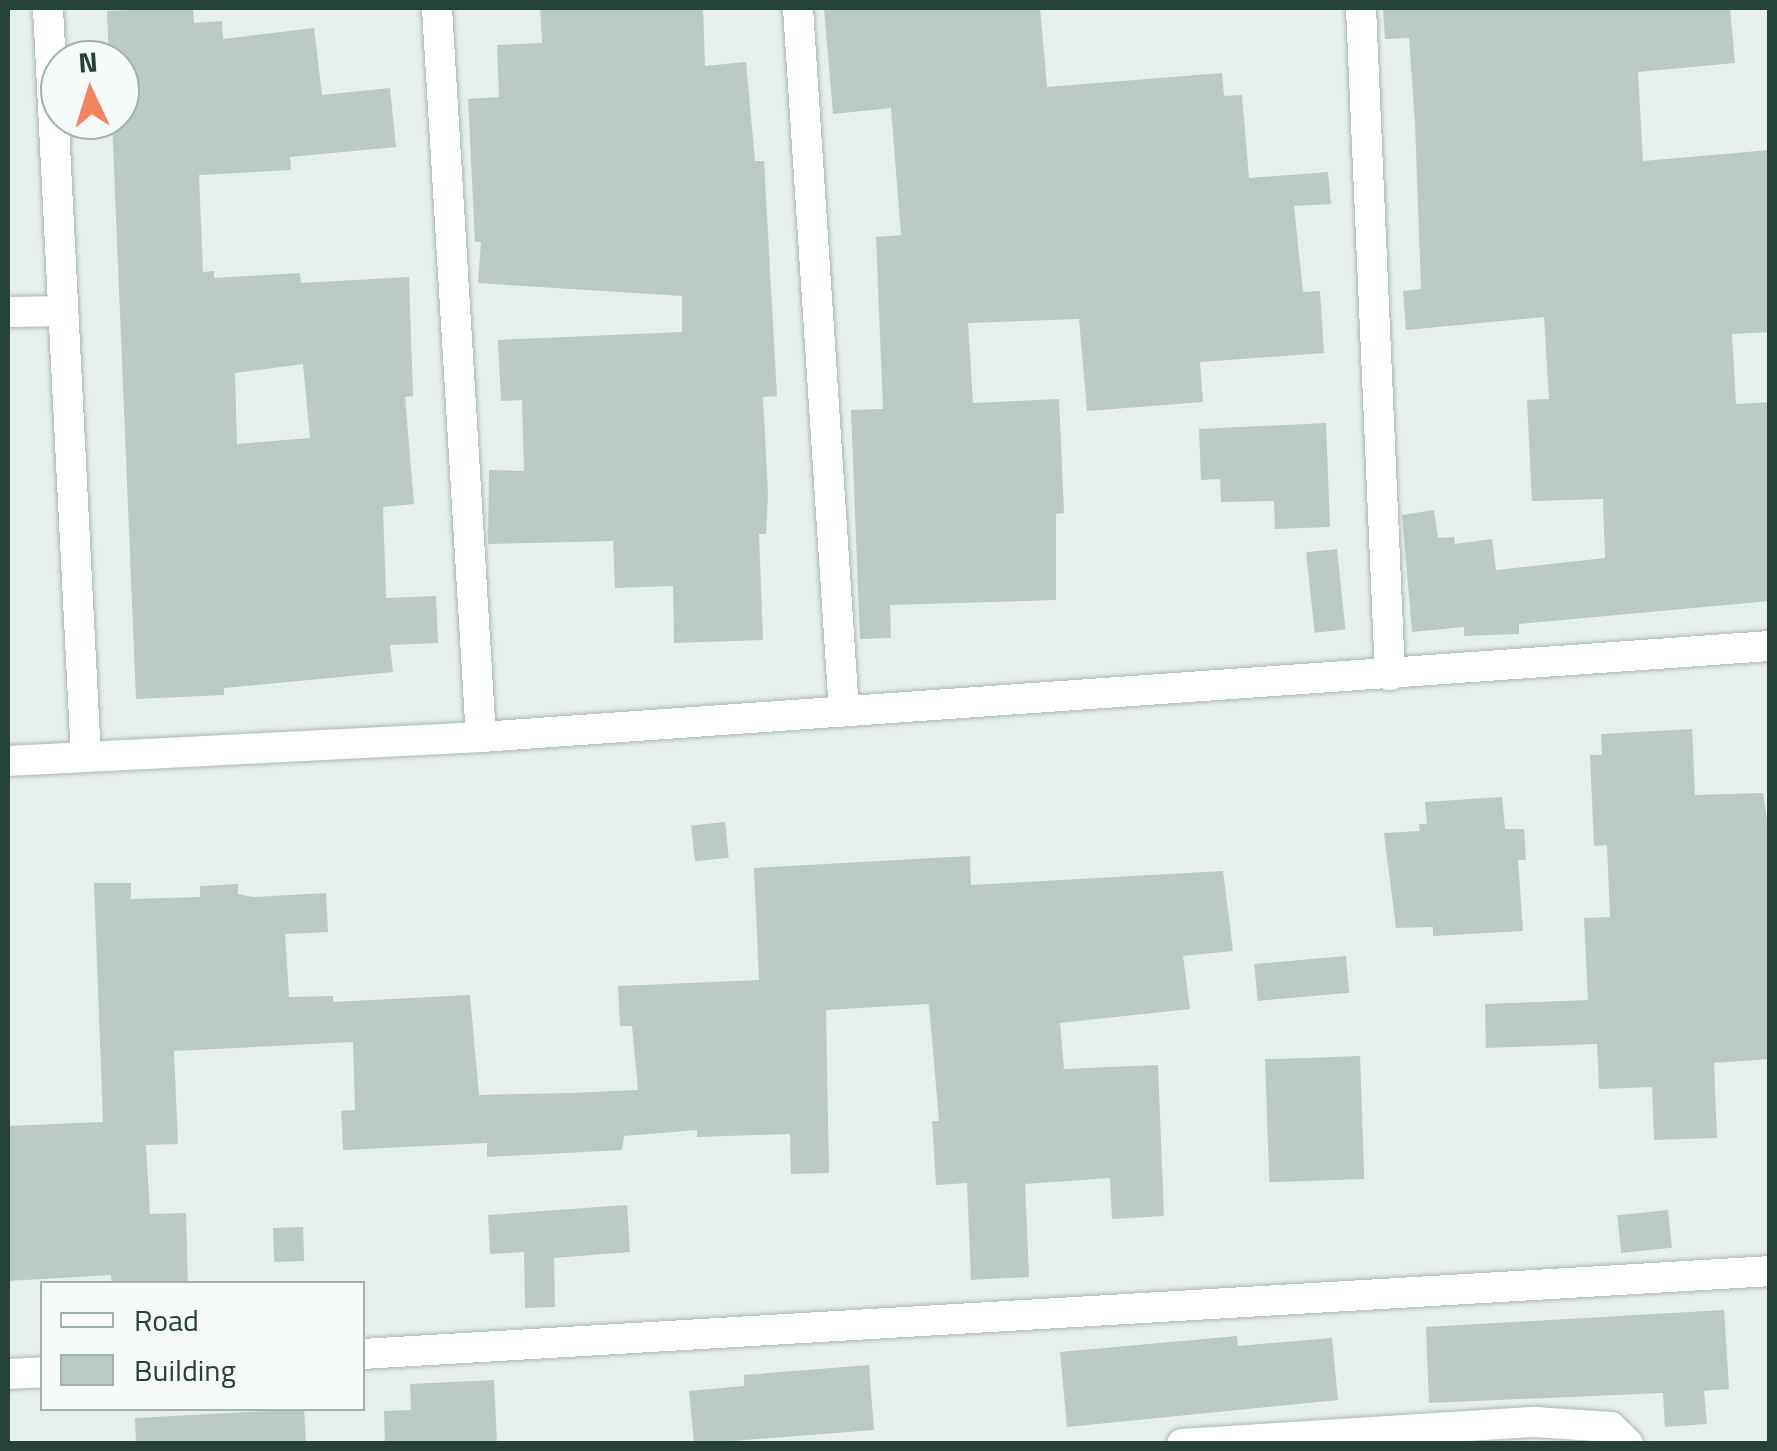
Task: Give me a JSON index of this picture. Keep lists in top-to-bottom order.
{
  "legend": ["Road", "Building"],
  "north": "top"
}
